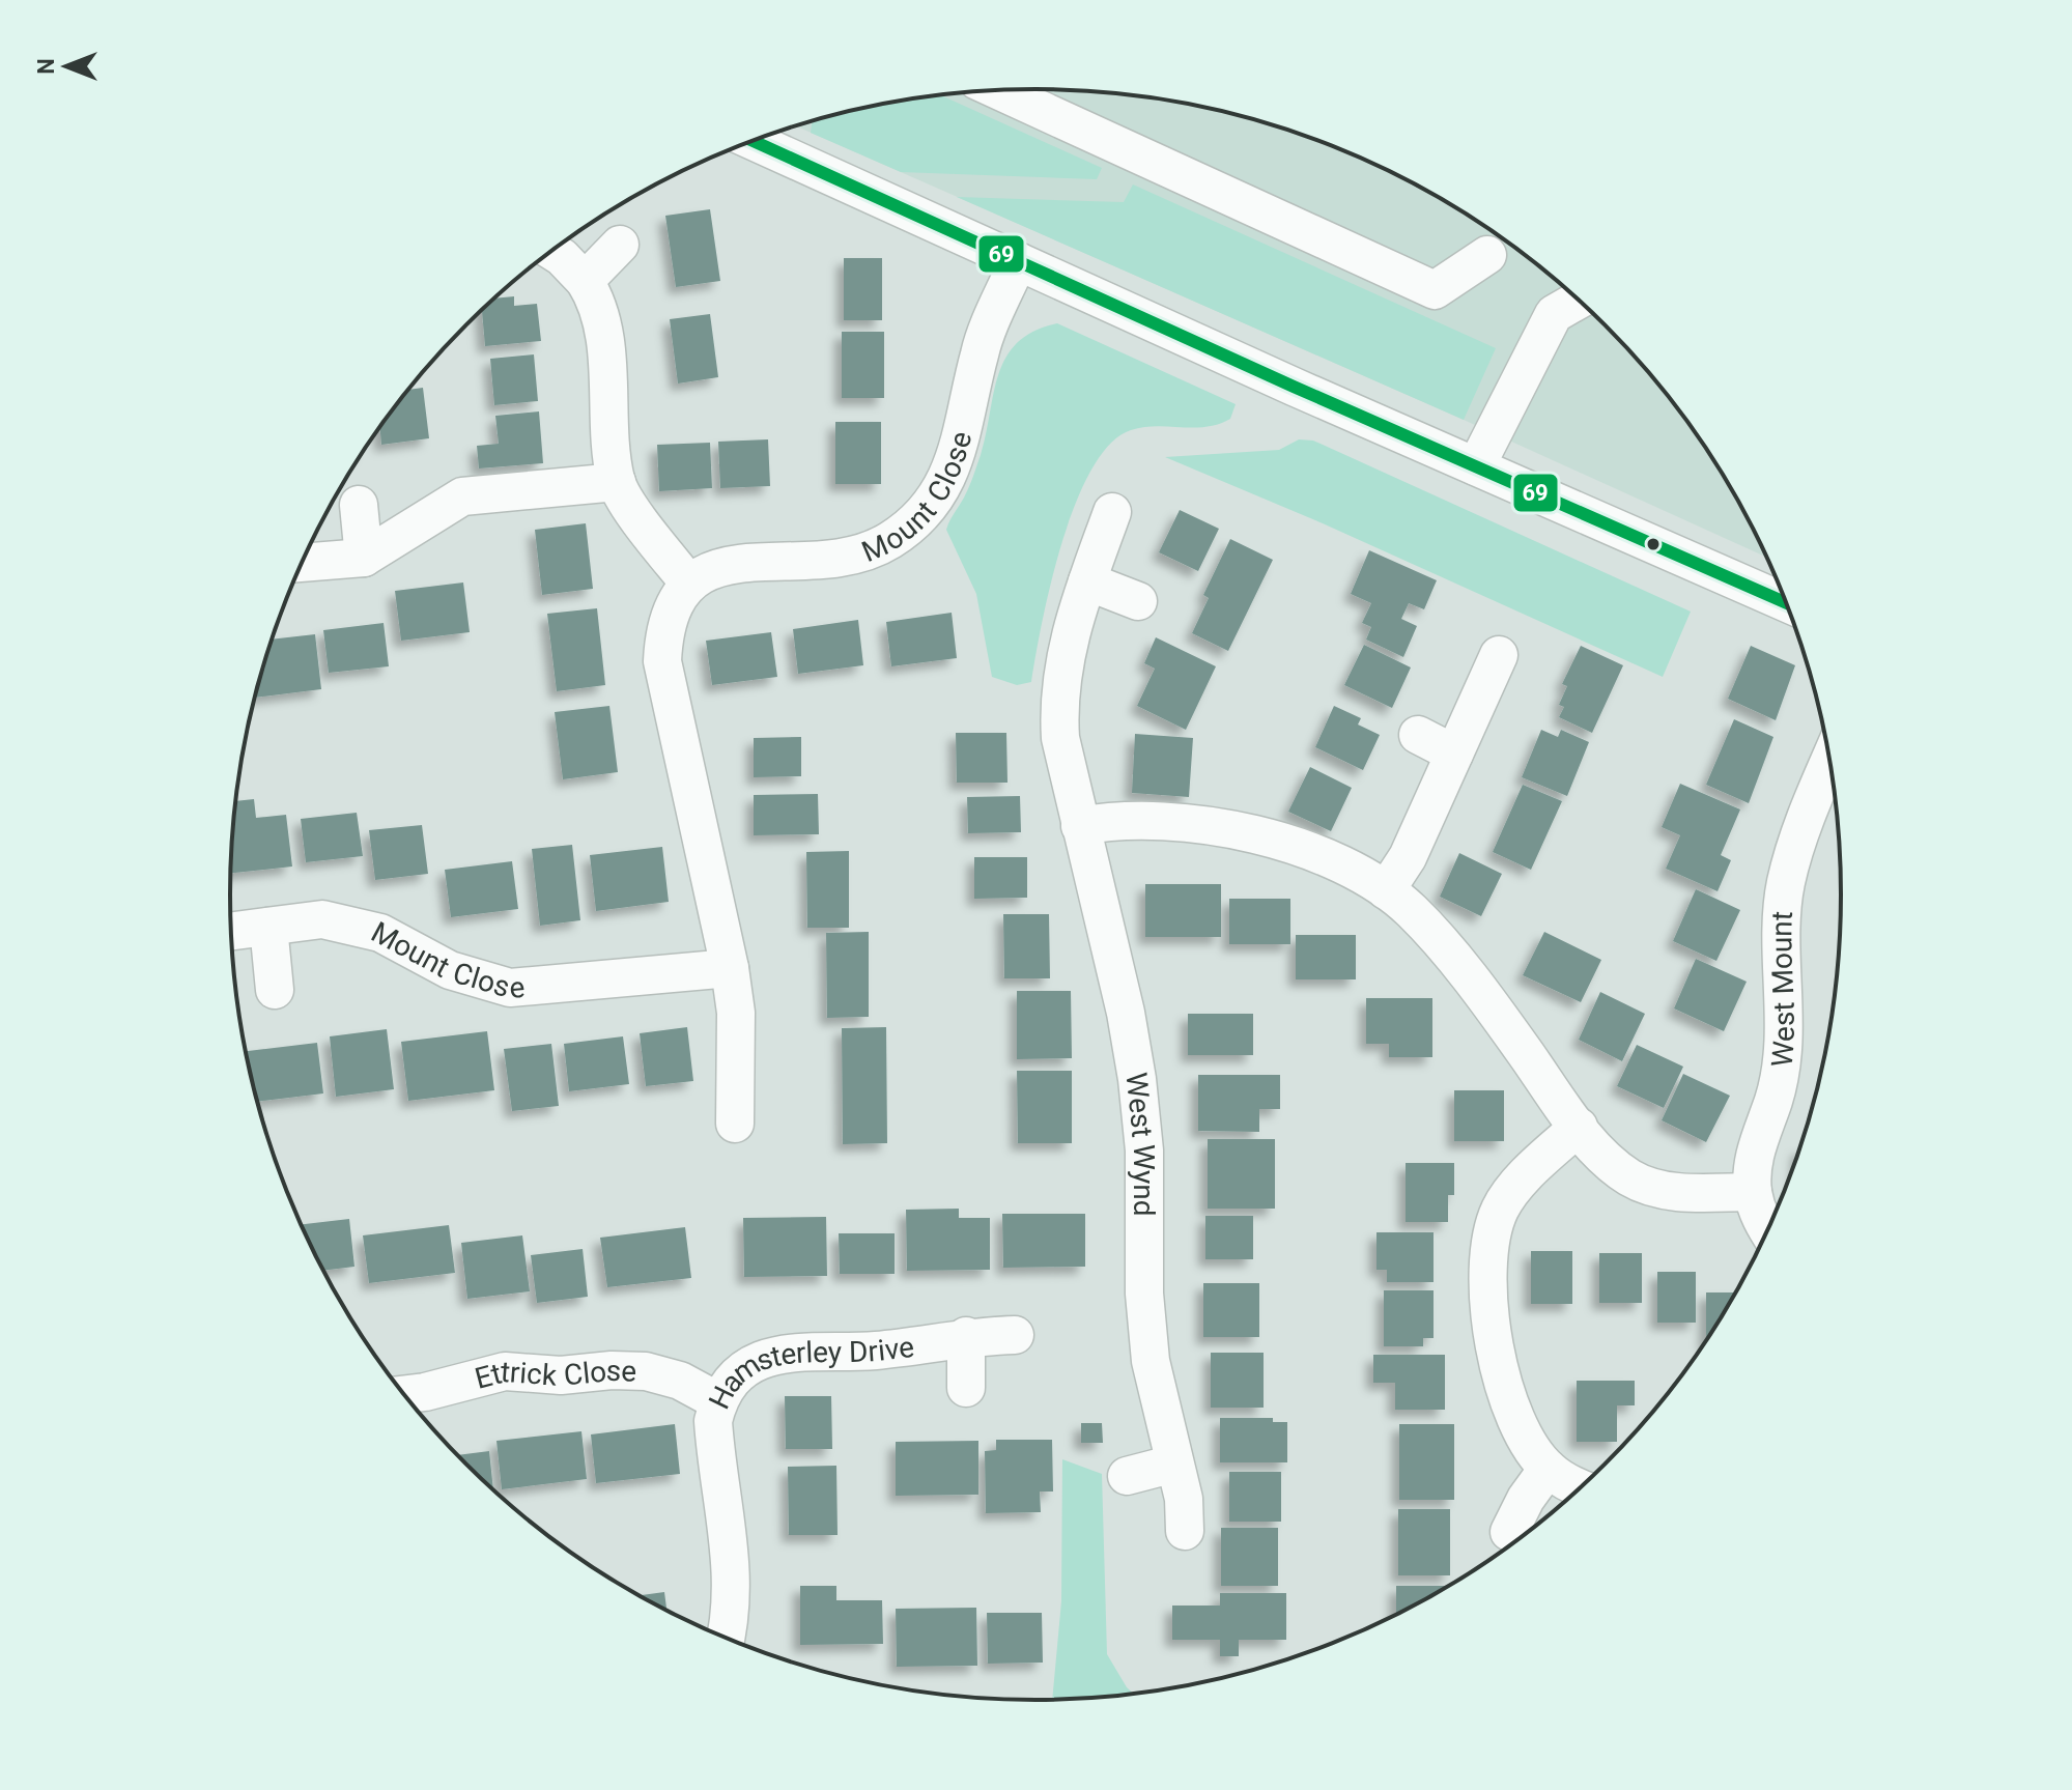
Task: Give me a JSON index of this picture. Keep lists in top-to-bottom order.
{
  "streets": {
    "street": [
      "Mount Close",
      "West Mount",
      "West Wynd",
      "Ettrick Close",
      "Hamsterley Drive"
    ]
  },
  "crossings": [
    ["Ettrick Close", "Hamsterley Drive"]
  ],
  "lines": ["transit line 69"],
  "north": "left"
}
